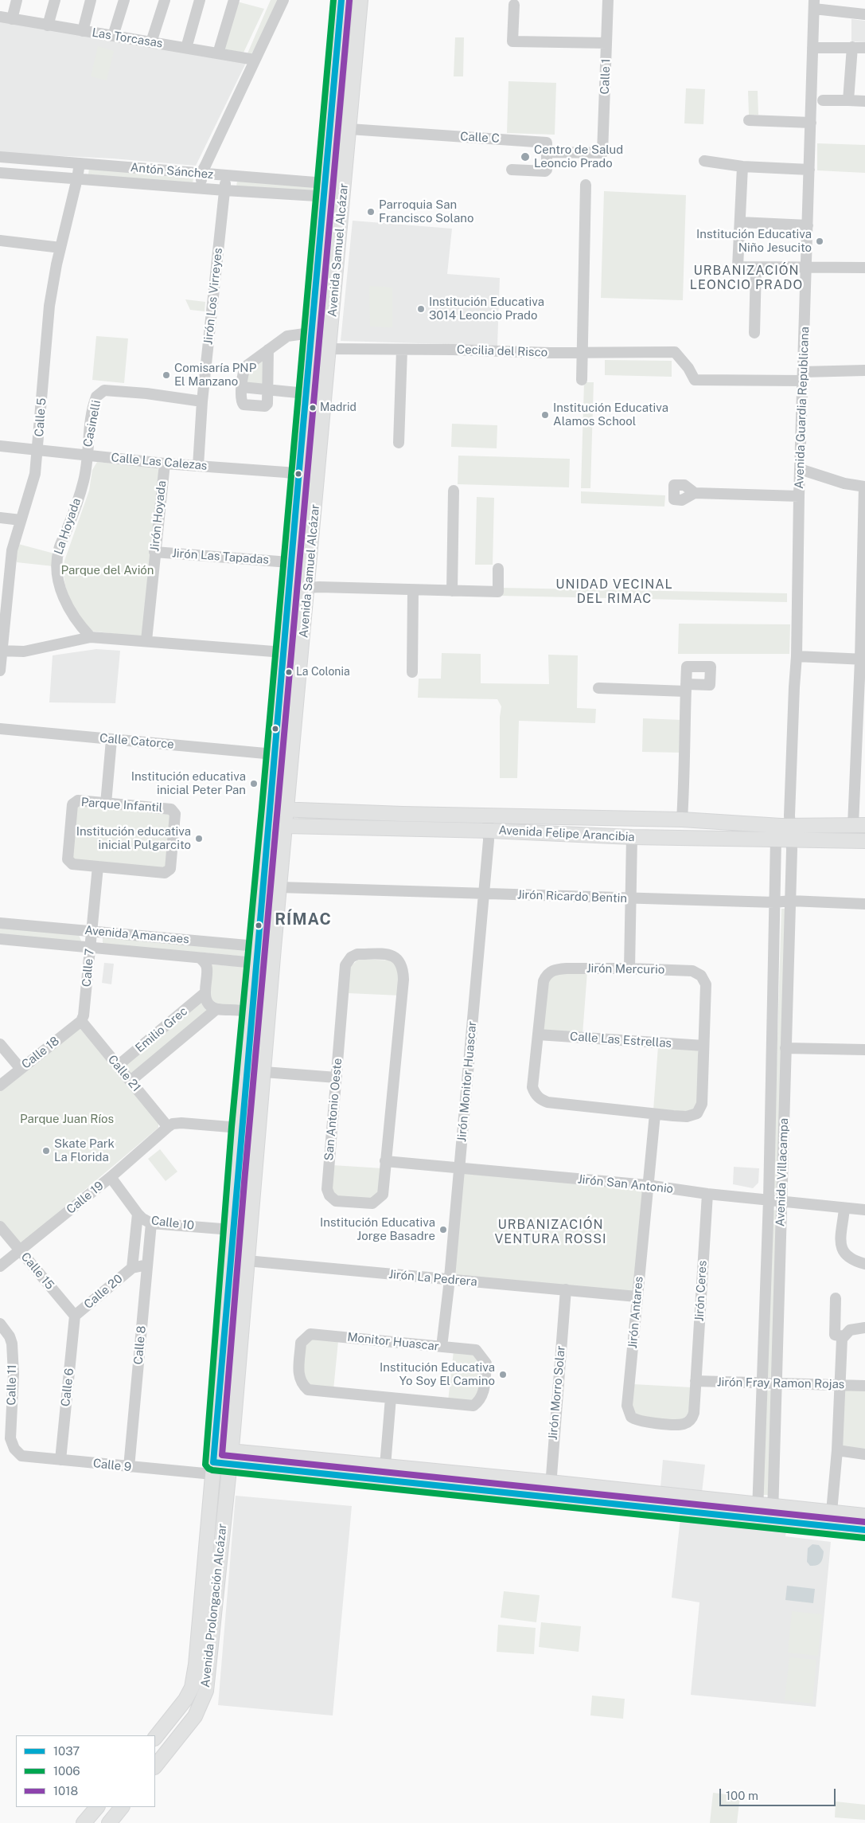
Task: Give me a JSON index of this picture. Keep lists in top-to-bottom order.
{
  "streets": {
    "main road": ["Avenida Samuel Alcázar", "Avenida Felipe Arancibia", "Avenida Prolongación Alcázar"],
    "street": [
      "Las Torcasas",
      "Calle 1",
      "Calle C",
      "Antón Sánchez",
      "Jirón Los Virreyes",
      "Cecilia del Risco",
      "Avenida Guardia Republicana",
      "Calle 5",
      "Casinelli",
      "Calle Las Calezas",
      "Jirón Hoyada",
      "La Hoyada",
      "Jirón Las Tapadas",
      "Calle Catorce",
      "Parque Infantil",
      "Jirón Ricardo Bentin",
      "Avenida Amancaes",
      "Calle 7",
      "Jirón Mercurio",
      "Emilio Grec",
      "Calle Las Estrellas",
      "Calle 18",
      "Calle 21",
      "Jirón Monitor Huascar",
      "San Antonio Oeste",
      "Avenida Villacampa",
      "Jirón San Antonio",
      "Calle 19",
      "Calle 10",
      "Calle 15",
      "Jirón La Pedrera",
      "Jirón Ceres",
      "Calle 20",
      "Jirón Antares",
      "Monitor Huascar",
      "Calle 8",
      "Jirón Fray Ramon Rojas",
      "Calle 11",
      "Calle 6",
      "Jirón Morro Solar",
      "Calle 9"
    ]
  },
  "crossings": [
    ["Calle 1", "Calle C"],
    ["Calle C", "Avenida Samuel Alcázar"],
    ["Antón Sánchez", "Avenida Samuel Alcázar"],
    ["Antón Sánchez", "Jirón Los Virreyes"],
    ["Antón Sánchez", "Calle 5"],
    ["Avenida Samuel Alcázar", "Cecilia del Risco"],
    ["Avenida Samuel Alcázar", "Calle Las Calezas"],
    ["Avenida Samuel Alcázar", "Jirón Las Tapadas"],
    ["Avenida Samuel Alcázar", "Calle Catorce"],
    ["Avenida Samuel Alcázar", "Avenida Felipe Arancibia"],
    ["Avenida Samuel Alcázar", "Jirón Ricardo Bentin"],
    ["Avenida Samuel Alcázar", "Avenida Amancaes"],
    ["Avenida Samuel Alcázar", "Calle 10"],
    ["Avenida Samuel Alcázar", "Jirón La Pedrera"],
    ["Avenida Samuel Alcázar", "Calle 9"],
    ["Avenida Samuel Alcázar", "Avenida Prolongación Alcázar"],
    ["Jirón Los Virreyes", "Casinelli"],
    ["Jirón Los Virreyes", "Calle Las Calezas"],
    ["Cecilia del Risco", "Avenida Guardia Republicana"],
    ["Avenida Guardia Republicana", "Avenida Felipe Arancibia"],
    ["Avenida Guardia Republicana", "Avenida Villacampa"],
    ["Calle 5", "Calle Las Calezas"],
    ["Casinelli", "Calle Las Calezas"],
    ["Casinelli", "La Hoyada"],
    ["Calle Las Calezas", "Jirón Hoyada"],
    ["Calle Las Calezas", "La Hoyada"],
    ["Jirón Hoyada", "Jirón Las Tapadas"],
    ["Parque Infantil", "Calle 7"],
    ["Avenida Felipe Arancibia", "Jirón Monitor Huascar"],
    ["Avenida Felipe Arancibia", "Avenida Villacampa"],
    ["Jirón Ricardo Bentin", "Jirón Monitor Huascar"],
    ["Jirón Ricardo Bentin", "Avenida Villacampa"],
    ["Avenida Amancaes", "Calle 7"],
    ["Calle 7", "Calle 18"],
    ["Calle 7", "Calle 21"],
    ["Jirón Mercurio", "Calle Las Estrellas"],
    ["Emilio Grec", "Calle 21"],
    ["Calle 18", "Calle 21"],
    ["Calle 21", "Calle 19"],
    ["Jirón Monitor Huascar", "Jirón San Antonio"],
    ["Jirón Monitor Huascar", "Jirón La Pedrera"],
    ["Jirón Monitor Huascar", "Monitor Huascar"],
    ["San Antonio Oeste", "Jirón San Antonio"],
    ["Avenida Villacampa", "Jirón San Antonio"],
    ["Avenida Villacampa", "Jirón Fray Ramon Rojas"],
    ["Jirón San Antonio", "Jirón Ceres"],
    ["Jirón San Antonio", "Jirón Antares"],
    ["Calle 19", "Calle 10"],
    ["Calle 19", "Calle 15"],
    ["Calle 10", "Calle 20"],
    ["Calle 10", "Calle 8"],
    ["Calle 15", "Calle 20"],
    ["Calle 15", "Calle 6"],
    ["Jirón La Pedrera", "Jirón Antares"],
    ["Jirón La Pedrera", "Jirón Morro Solar"],
    ["Jirón Ceres", "Jirón Antares"],
    ["Jirón Ceres", "Jirón Fray Ramon Rojas"],
    ["Calle 20", "Calle 8"],
    ["Calle 20", "Calle 6"],
    ["Jirón Antares", "Jirón Fray Ramon Rojas"],
    ["Calle 8", "Calle 9"],
    ["Calle 11", "Calle 9"],
    ["Calle 6", "Calle 9"],
    ["Calle 9", "Avenida Prolongación Alcázar"]
  ],
  "districts": [
    "URBANIZACIÓN LEONCIO PRADO",
    "UNIDAD VECINAL DEL RIMAC",
    "RÍMAC",
    "URBANIZACIÓN VENTURA ROSSI"
  ],
  "parks": ["Parque del Avión", "Parque Juan Ríos"],
  "places": [
    "Centro de Salud Leoncio Prado",
    "Parroquia San Francisco Solano",
    "Institución Educativa Niño Jesucito",
    "Institución Educativa 3014 Leoncio Prado",
    "Comisaría PNP El Manzano",
    "Madrid",
    "Institución Educativa Alamos School",
    "La Colonia",
    "Institución educativa inicial Peter Pan",
    "Institución educativa inicial Pulgarcito",
    "Skate Park La Florida",
    "Institución Educativa Jorge Basadre",
    "Institución Educativa Yo Soy El Camino"
  ],
  "lines": ["transit line 1037", "transit line 1006", "transit line 1018"],
  "legend": ["1037", "1006", "1018"],
  "scale_bar": "100 m"
}
